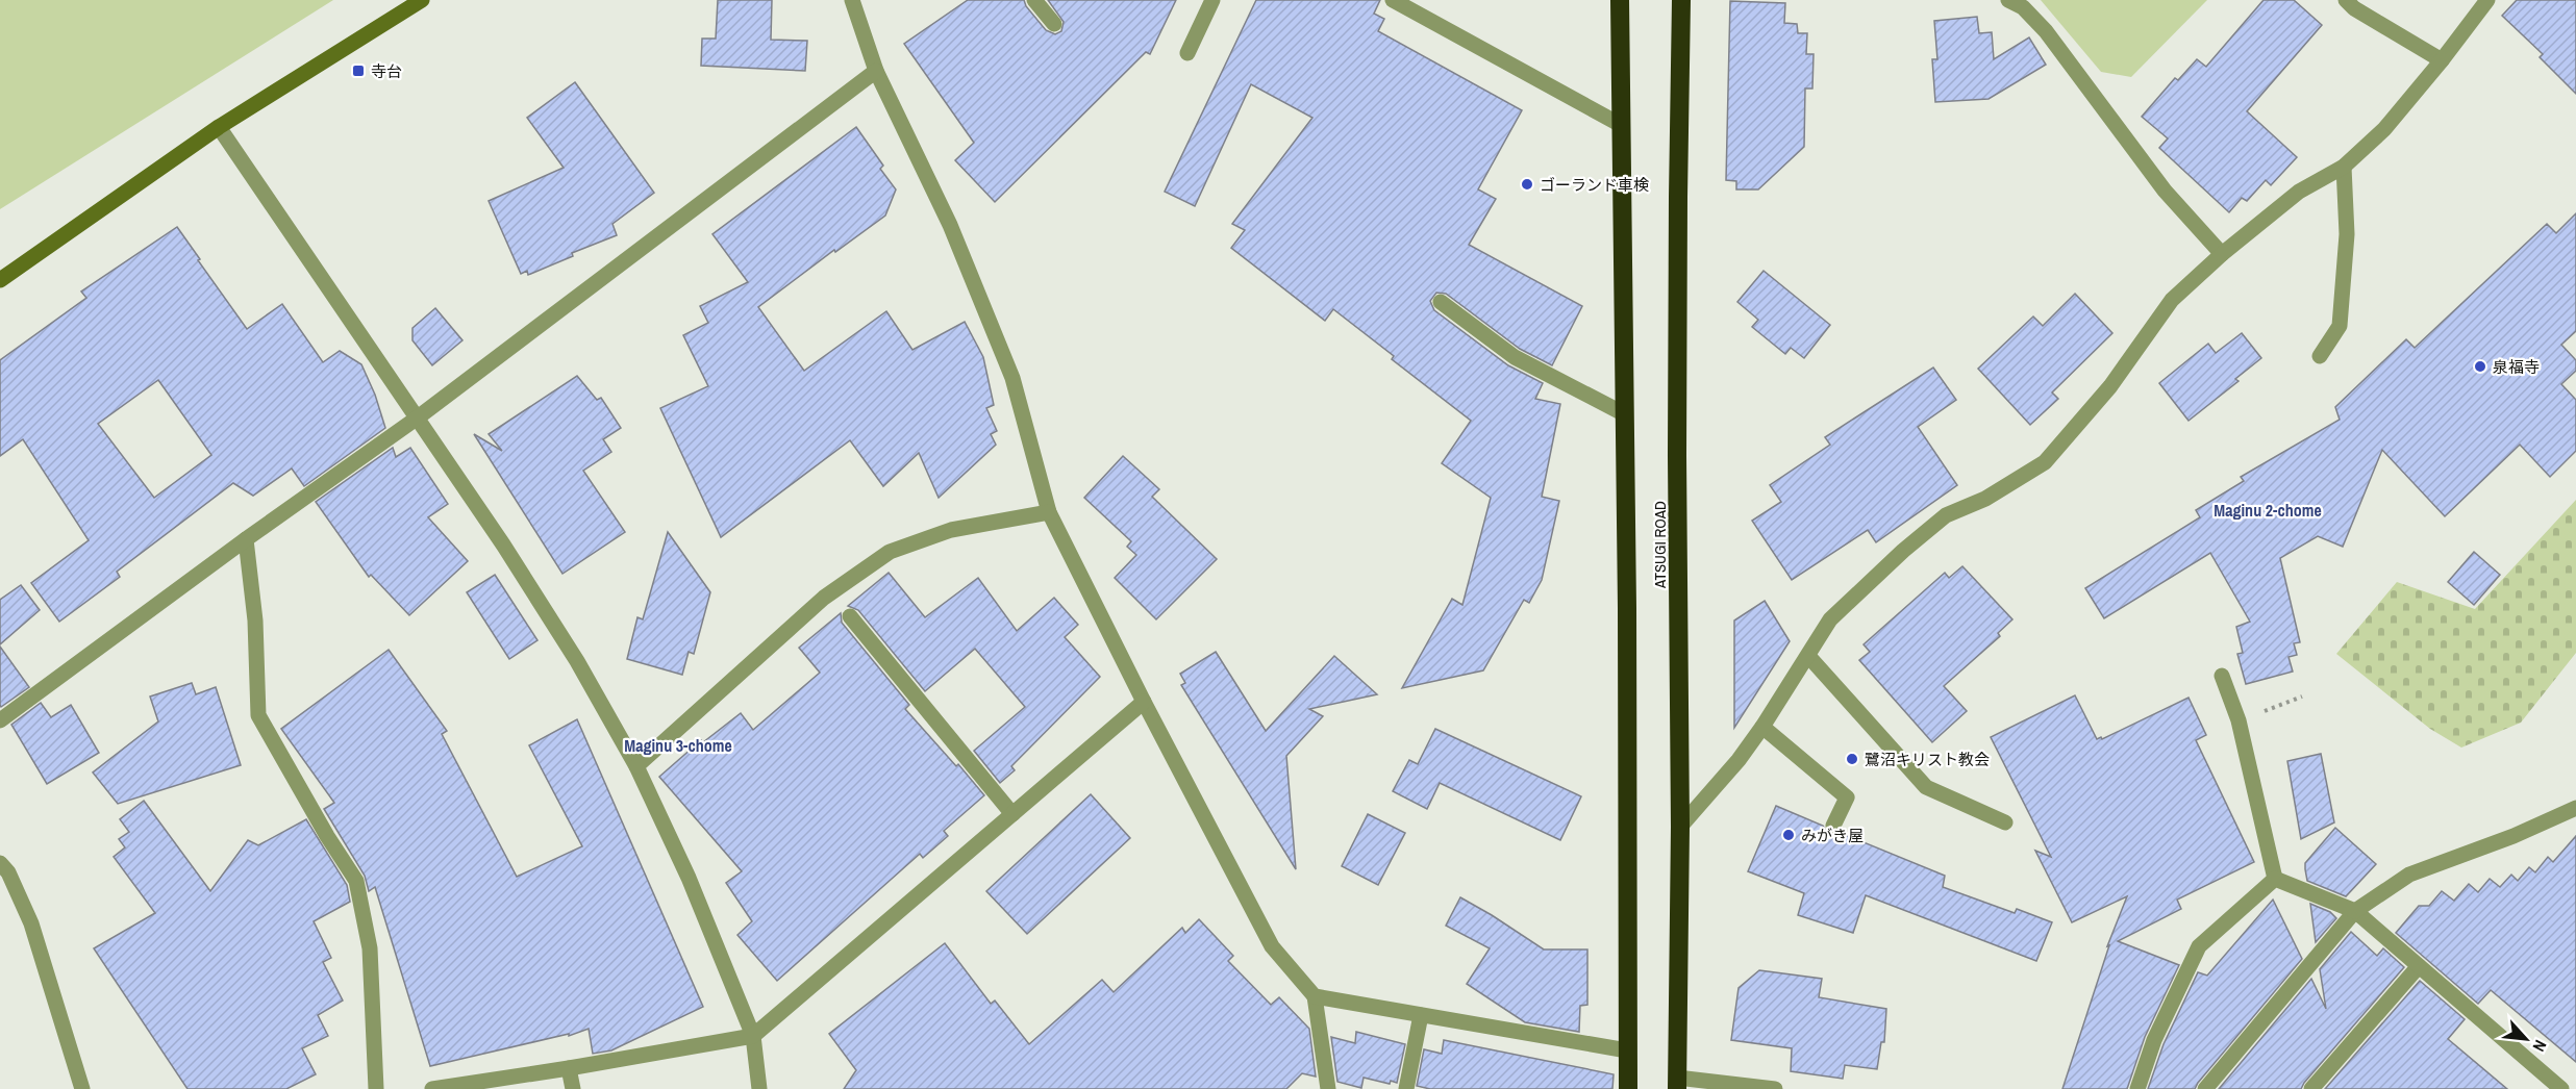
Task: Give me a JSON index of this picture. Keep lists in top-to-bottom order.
{
  "streets": {
    "highway": ["ATSUGI ROAD"]
  },
  "districts": ["Maginu 2-chome", "Maginu 3-chome"],
  "places": {
    "transit": ["寺台"],
    "other": [
      "ゴーランド車検",
      "泉福寺",
      "鷺沼キリスト教会",
      "みがき屋"
    ]
  },
  "north": "bottom right"
}
